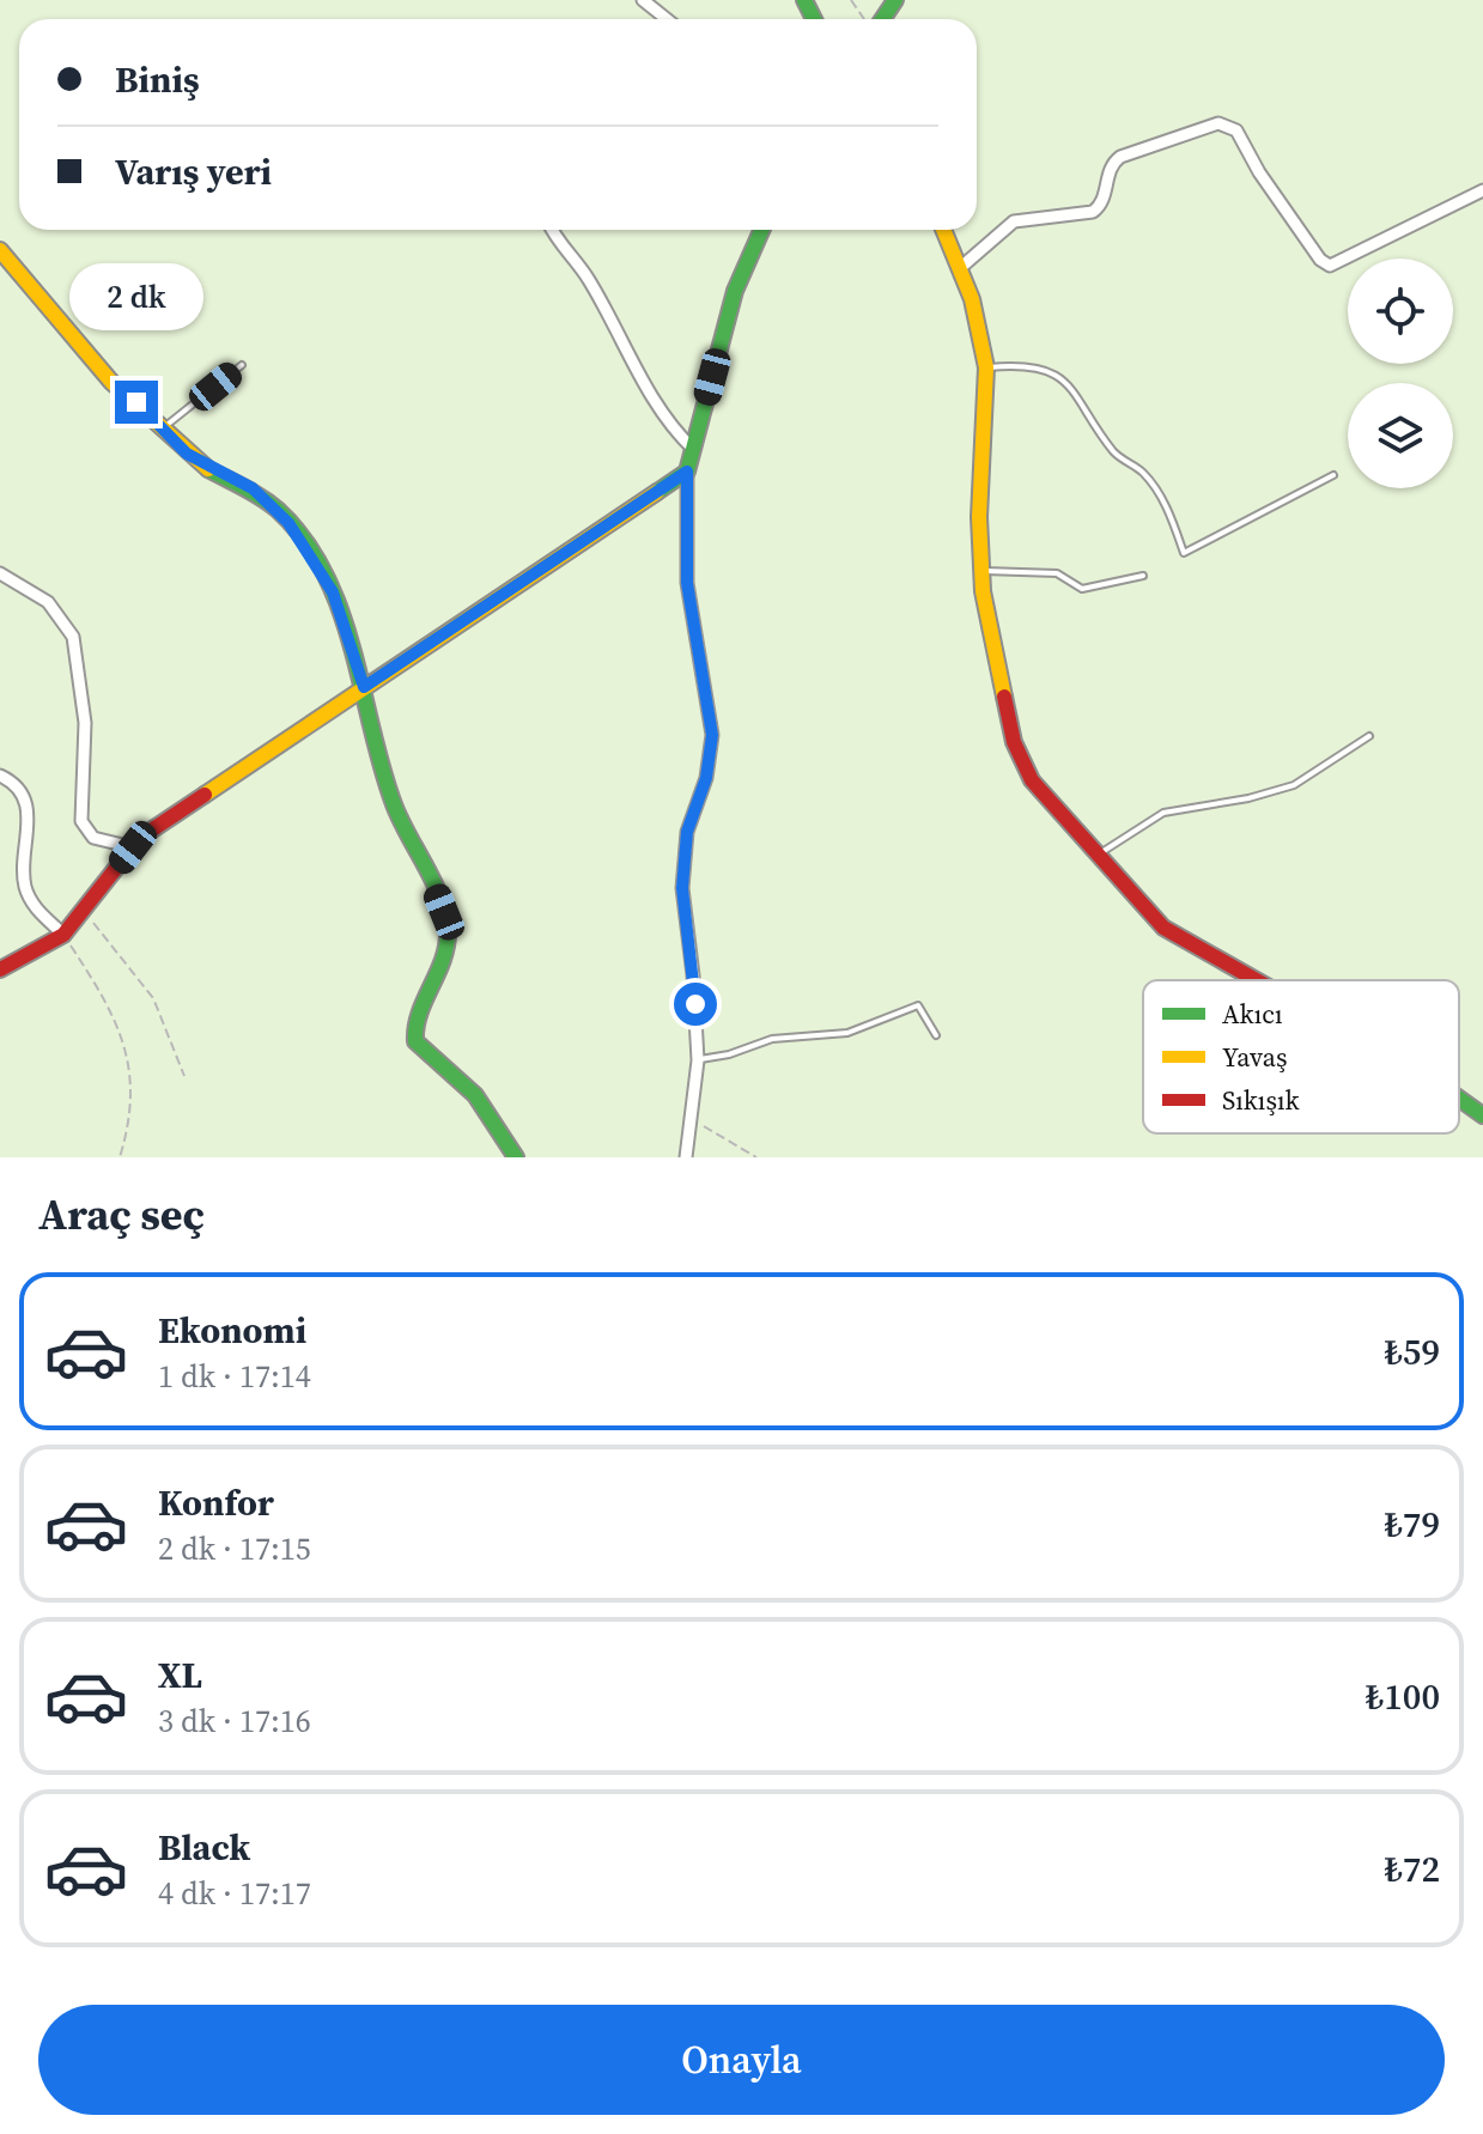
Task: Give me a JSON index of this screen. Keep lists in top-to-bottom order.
{
  "legend": ["Akıcı", "Yavaş", "Sıkışık"],
  "page": {
    "banner": ["Biniş", "Varış yeri"],
    "bubble": "2 dk",
    "heading": "Araç seç",
    "list": [
      {
        "name": "Ekonomi",
        "note": "1 dk · 17:14",
        "value": "₺59"
      },
      {
        "name": "Konfor",
        "note": "2 dk · 17:15",
        "value": "₺79"
      },
      {
        "name": "XL",
        "note": "3 dk · 17:16",
        "value": "₺100"
      },
      {
        "name": "Black",
        "note": "4 dk · 17:17",
        "value": "₺72"
      }
    ],
    "buttons": "Onayla"
  }
}
